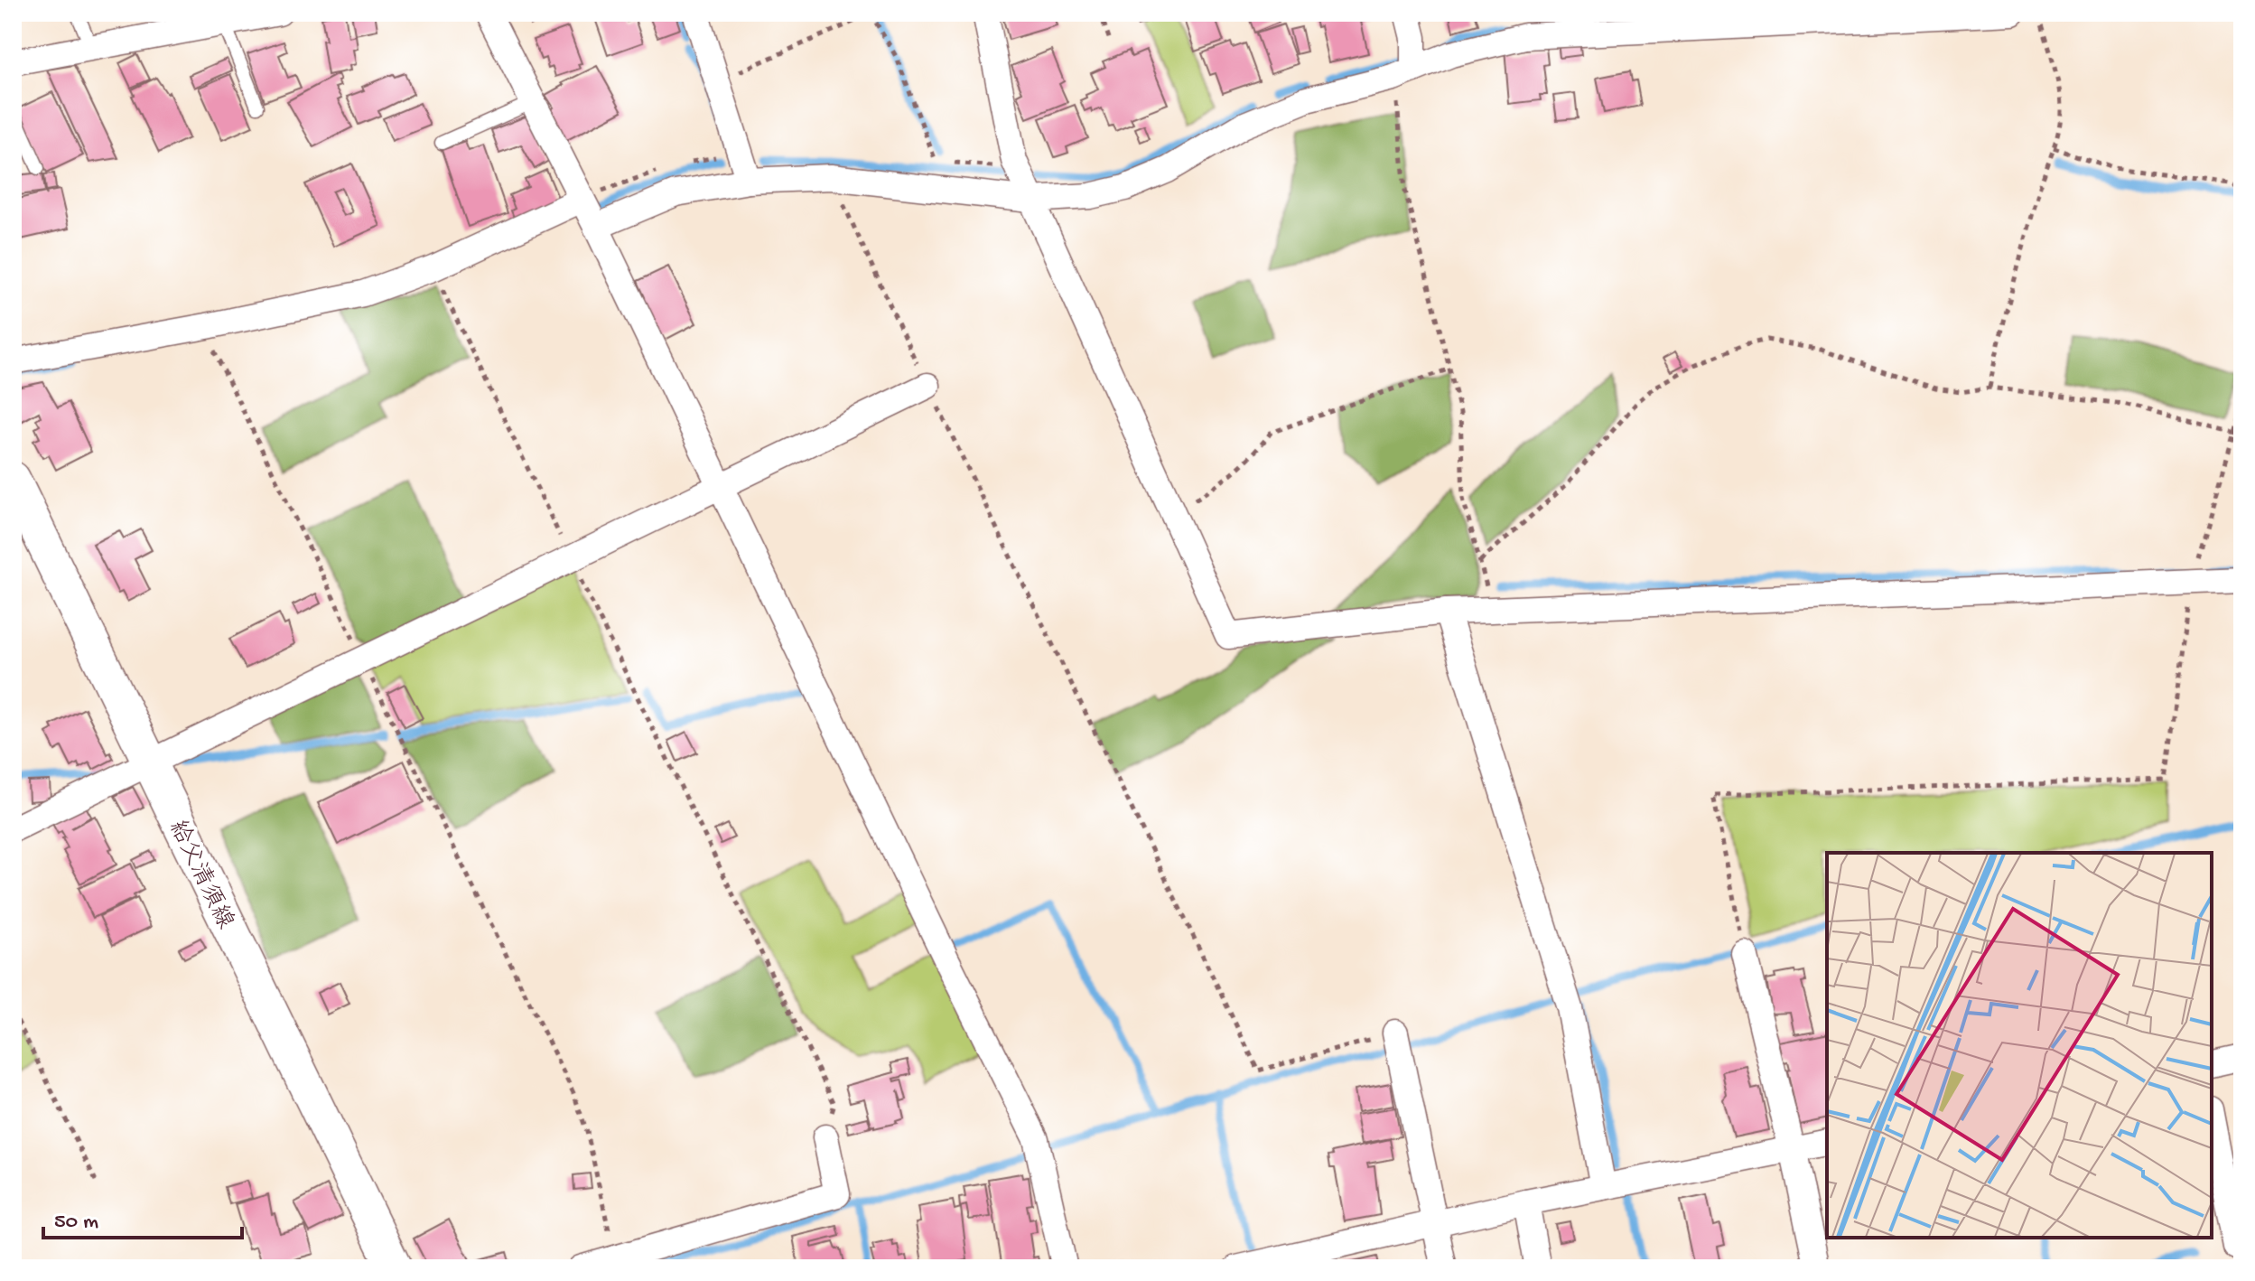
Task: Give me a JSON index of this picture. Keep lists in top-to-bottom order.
{
  "streets": {
    "main road": ["給父清須線"]
  },
  "scale_bar": "50 m"
}
